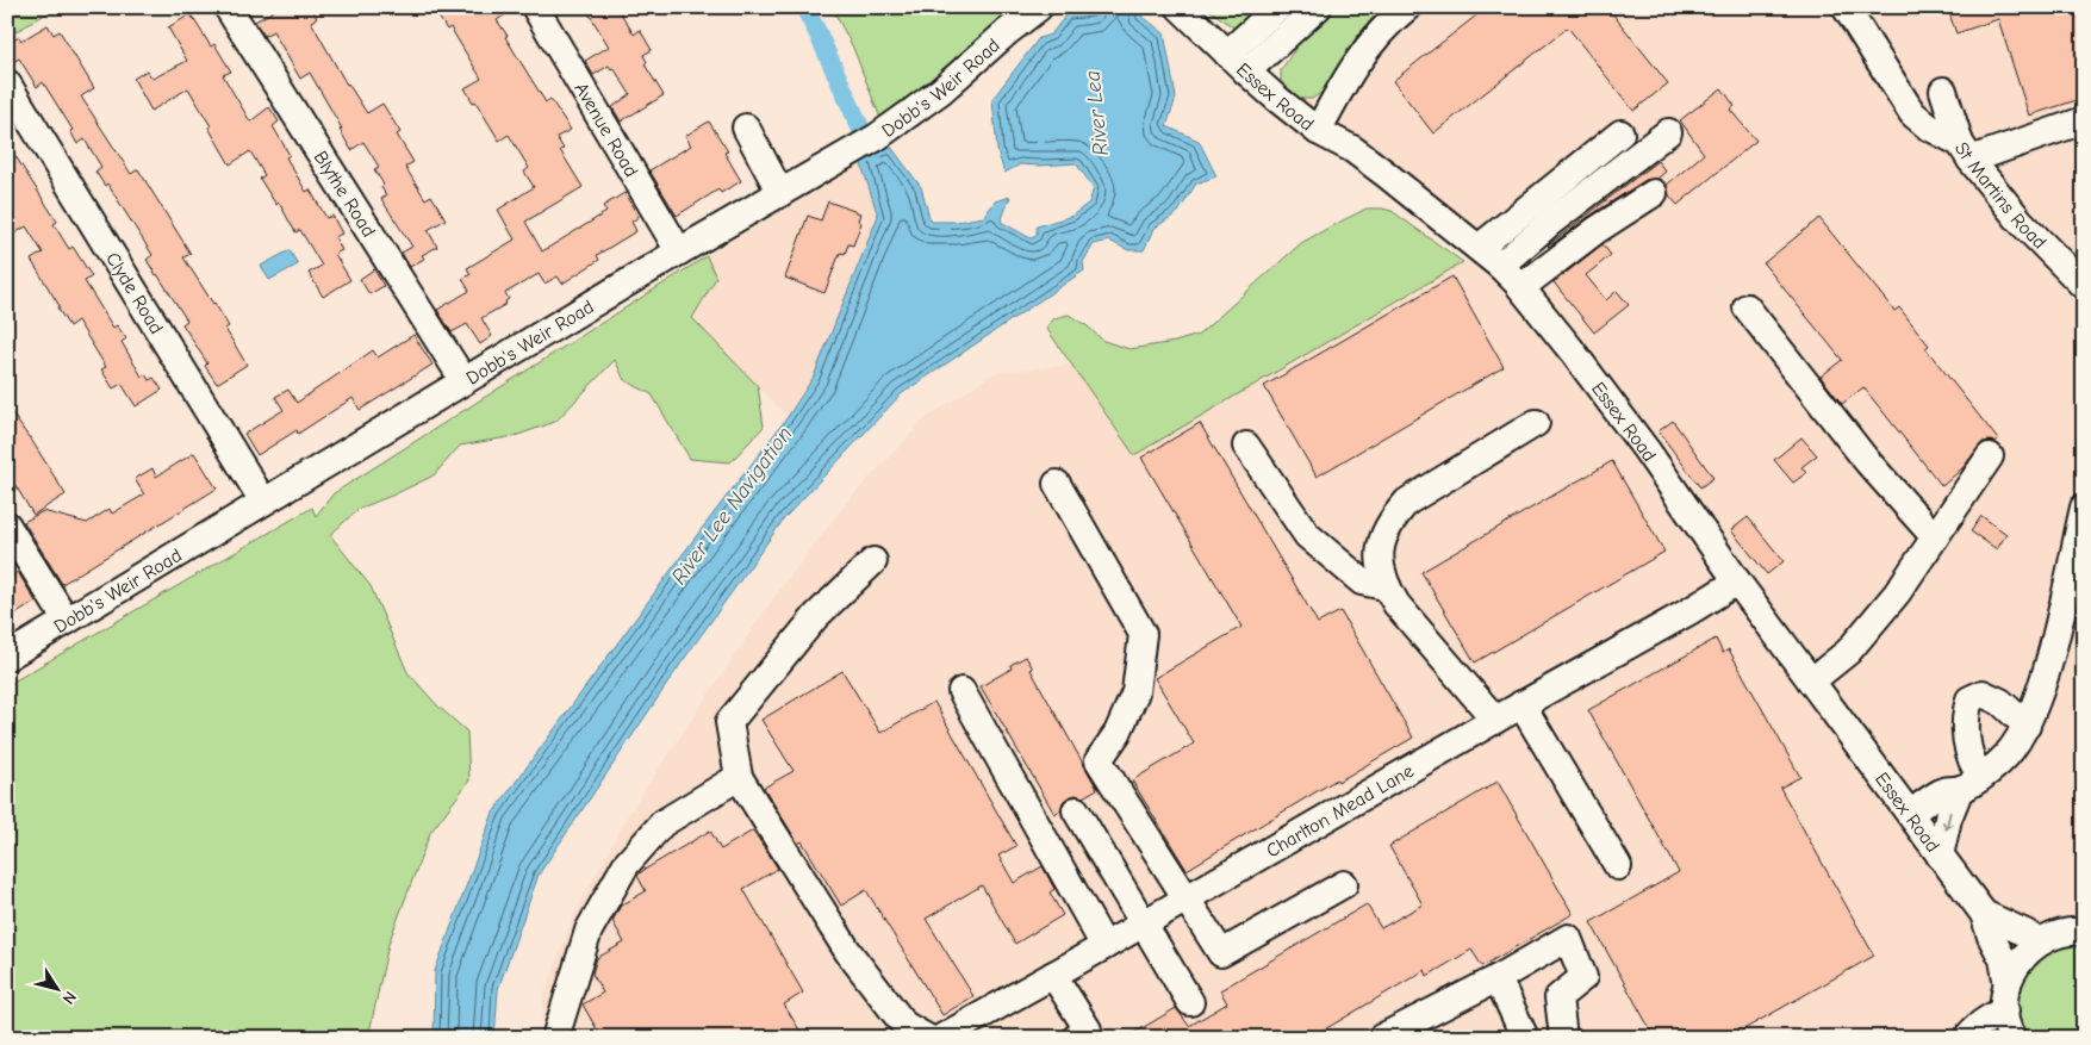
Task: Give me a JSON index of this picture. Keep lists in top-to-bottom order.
{
  "streets": {
    "street": [
      "Dobb's Weir Road",
      "Essex Road",
      "Avenue Road",
      "Blythe Road",
      "St Martins Road",
      "Clyde Road",
      "Charlton Mead Lane"
    ]
  },
  "crossings": [
    ["Dobb's Weir Road", "Avenue Road"],
    ["Dobb's Weir Road", "Blythe Road"],
    ["Dobb's Weir Road", "Clyde Road"],
    ["Essex Road", "Charlton Mead Lane"]
  ],
  "water": ["River Lea", "River Lee Navigation"],
  "north": "bottom right"
}
